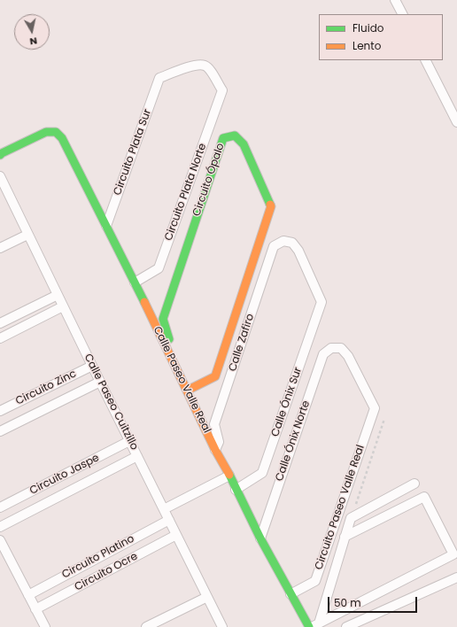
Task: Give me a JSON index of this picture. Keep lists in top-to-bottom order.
{
  "streets": {
    "street": [
      "Circuito Plata Sur",
      "Circuito Ópalo",
      "Circuito Plata Norte",
      "Calle Zafiro",
      "Calle Paseo Valle Real",
      "Circuito Zinc",
      "Calle Paseo Cuitzillo",
      "Calle Ónix Sur",
      "Calle Ónix Norte",
      "Circuito Jaspe",
      "Circuito Paseo Valle Real",
      "Circuito Platino",
      "Circuito Ocre"
    ]
  },
  "crossings": [
    ["Circuito Plata Sur", "Circuito Plata Norte"],
    ["Circuito Plata Sur", "Calle Paseo Valle Real"],
    ["Circuito Ópalo", "Calle Paseo Valle Real"],
    ["Circuito Plata Norte", "Calle Paseo Valle Real"],
    ["Calle Zafiro", "Calle Paseo Valle Real"],
    ["Calle Zafiro", "Calle Ónix Sur"],
    ["Calle Paseo Valle Real", "Calle Ónix Sur"],
    ["Calle Paseo Valle Real", "Calle Ónix Norte"],
    ["Calle Paseo Valle Real", "Circuito Paseo Valle Real"],
    ["Circuito Zinc", "Calle Paseo Cuitzillo"],
    ["Calle Paseo Cuitzillo", "Circuito Jaspe"],
    ["Calle Paseo Cuitzillo", "Circuito Platino"],
    ["Calle Paseo Cuitzillo", "Circuito Ocre"],
    ["Calle Ónix Norte", "Circuito Paseo Valle Real"]
  ],
  "legend": ["Fluido", "Lento"],
  "scale_bar": "50 m",
  "north": "bottom"
}
